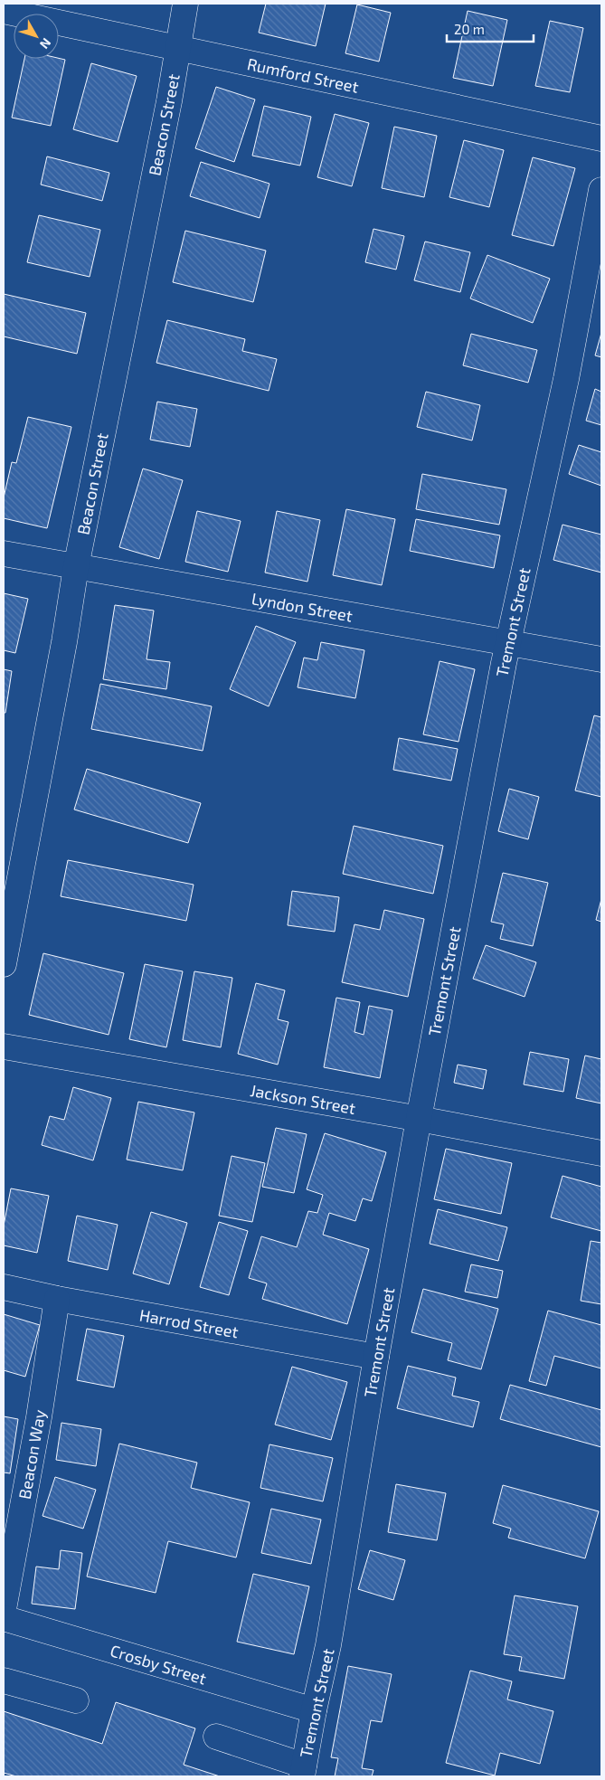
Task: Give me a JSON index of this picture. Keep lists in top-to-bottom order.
{
  "streets": {
    "street": [
      "Rumford Street",
      "Beacon Street",
      "Lyndon Street",
      "Tremont Street",
      "Jackson Street",
      "Harrod Street",
      "Beacon Way",
      "Crosby Street"
    ]
  },
  "crossings": [
    ["Rumford Street", "Beacon Street"],
    ["Beacon Street", "Lyndon Street"],
    ["Lyndon Street", "Tremont Street"],
    ["Tremont Street", "Jackson Street"],
    ["Tremont Street", "Harrod Street"],
    ["Tremont Street", "Crosby Street"],
    ["Harrod Street", "Beacon Way"]
  ],
  "scale_bar": "20 m",
  "north": "bottom right"
}
